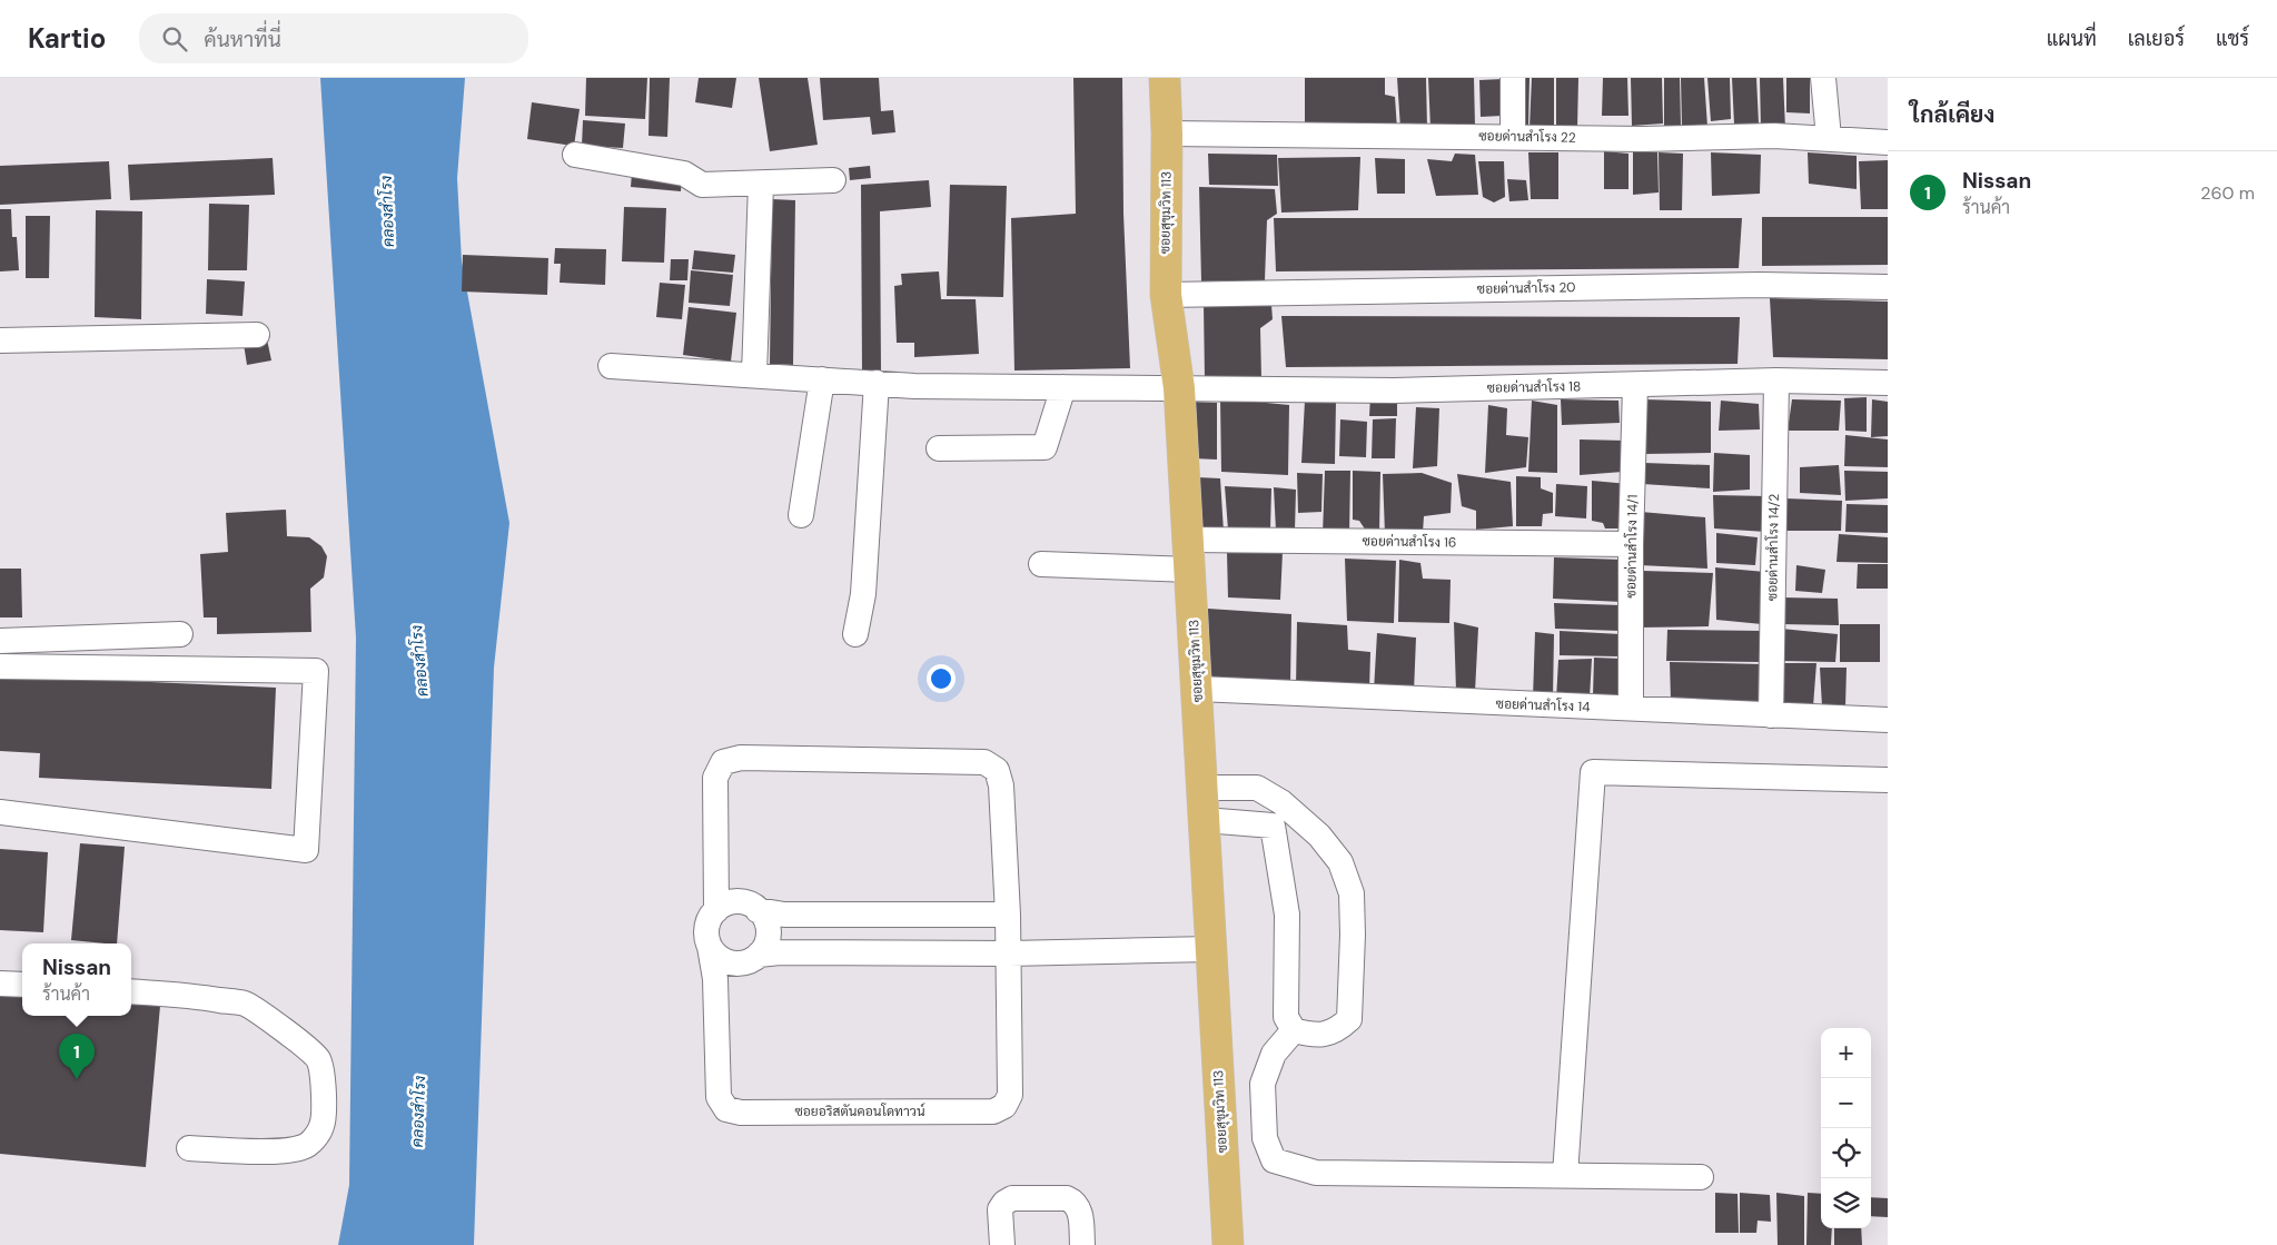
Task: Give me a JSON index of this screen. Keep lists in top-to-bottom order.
{
  "streets": {
    "main road": ["ซอยสุขุมวิท 113"],
    "street": [
      "ซอยด่านสำโรง 22",
      "ซอยด่านสำโรง 20",
      "ซอยด่านสำโรง 18",
      "ซอยด่านสำโรง 16",
      "ซอยด่านสำโรง 14/1",
      "ซอยด่านสำโรง 14/2",
      "ซอยด่านสำโรง 14",
      "ซอยอริสตันคอนโดทาวน์"
    ]
  },
  "crossings": [
    ["ซอยด่านสำโรง 22", "ซอยสุขุมวิท 113"],
    ["ซอยสุขุมวิท 113", "ซอยด่านสำโรง 20"],
    ["ซอยสุขุมวิท 113", "ซอยด่านสำโรง 18"],
    ["ซอยสุขุมวิท 113", "ซอยด่านสำโรง 16"],
    ["ซอยสุขุมวิท 113", "ซอยด่านสำโรง 14"],
    ["ซอยด่านสำโรง 18", "ซอยด่านสำโรง 14/1"],
    ["ซอยด่านสำโรง 18", "ซอยด่านสำโรง 14/2"],
    ["ซอยด่านสำโรง 16", "ซอยด่านสำโรง 14/1"],
    ["ซอยด่านสำโรง 14/1", "ซอยด่านสำโรง 14"],
    ["ซอยด่านสำโรง 14/2", "ซอยด่านสำโรง 14"]
  ],
  "water": ["คลองสำโรง"],
  "page": {
    "header": "Kartio",
    "search": "ค้นหาที่นี่",
    "nav": ["แผนที่", "เลเยอร์", "แชร์"],
    "heading": "ใกล้เคียง",
    "list": [
      {
        "mark": "1",
        "name": "Nissan",
        "note": "ร้านค้า",
        "value": "260 m"
      }
    ],
    "popup": ["Nissan", "ร้านค้า"],
    "map_buttons": ["+", "−"],
    "pins": "1"
  }
}
